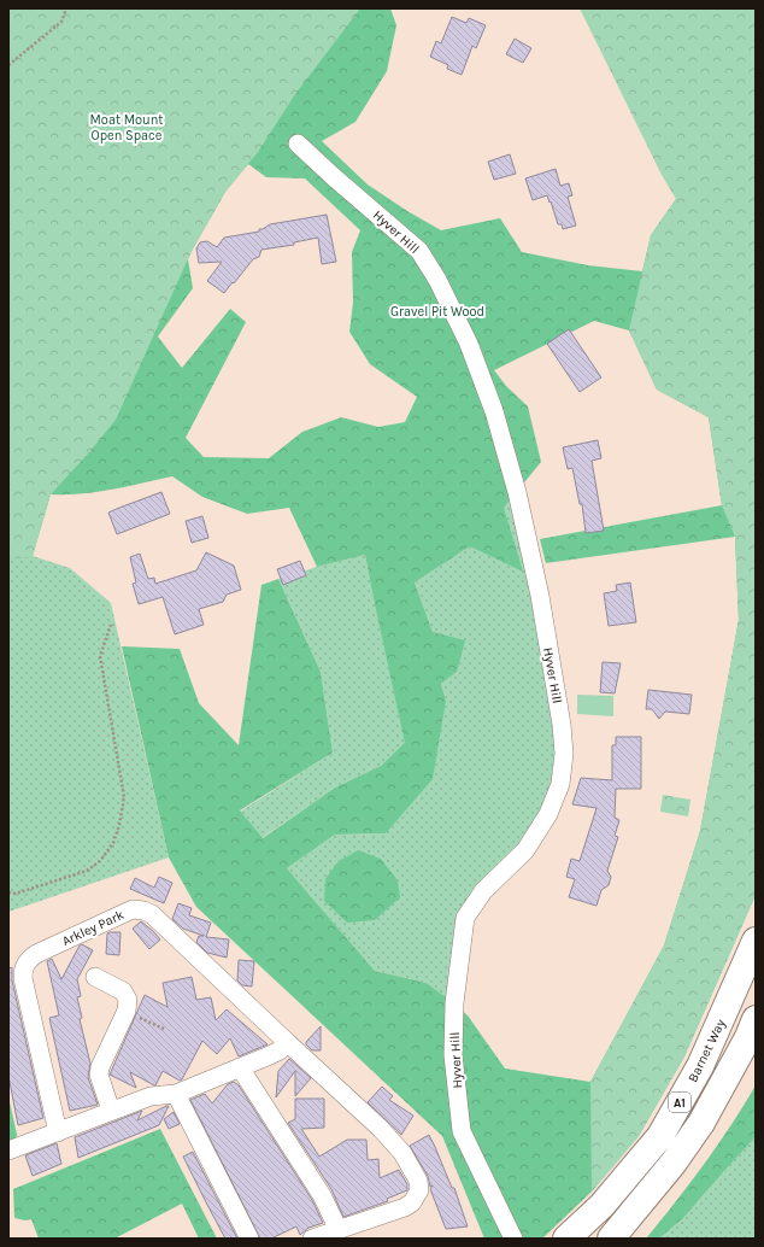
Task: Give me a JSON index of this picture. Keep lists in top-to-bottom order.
{
  "streets": {
    "highway": ["Barnet Way", "A1"],
    "street": ["Hyver Hill", "Arkley Park"]
  },
  "parks": ["Moat Mount Open Space", "Gravel Pit Wood"]
}
